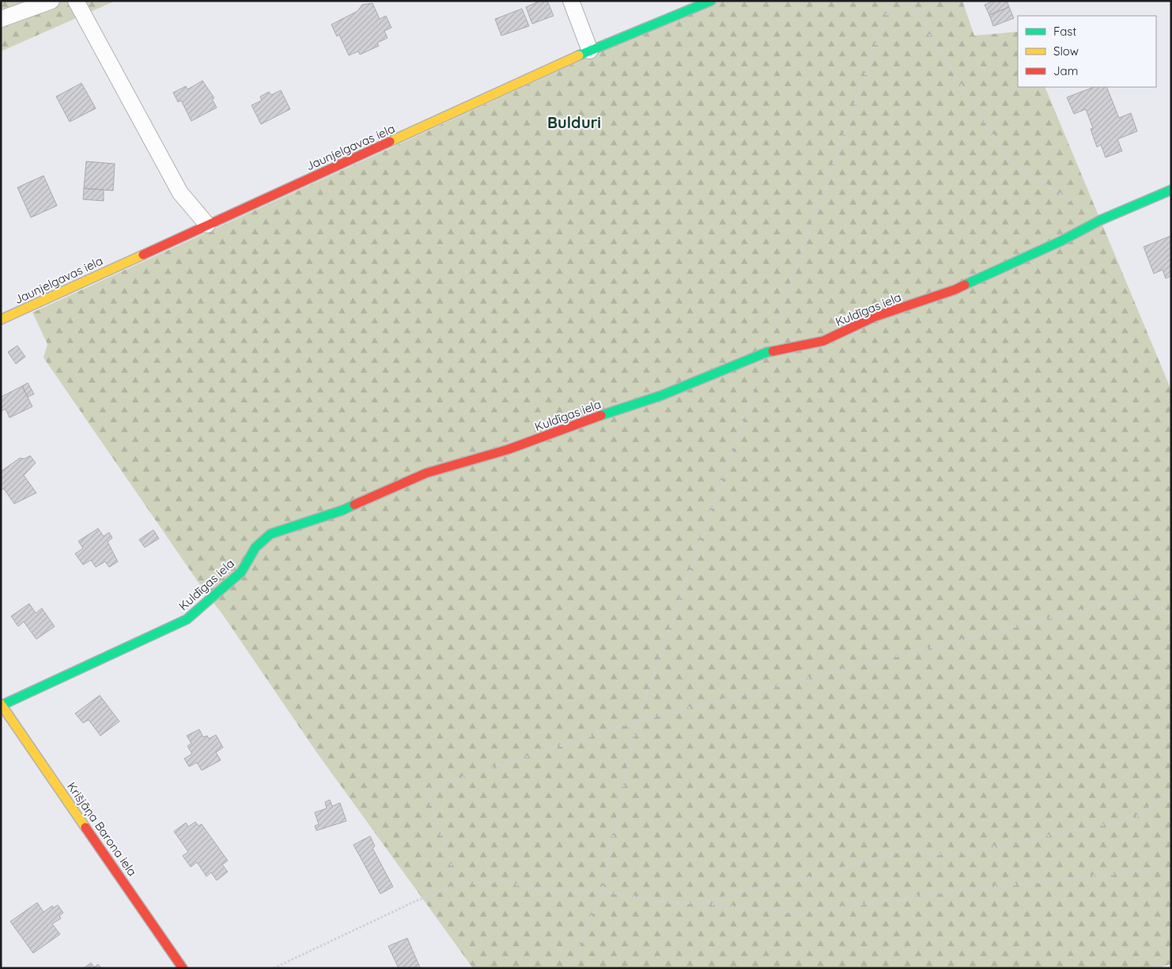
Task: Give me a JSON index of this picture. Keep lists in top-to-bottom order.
{
  "streets": {
    "street": ["Jaunjelgavas iela", "Kuldīgas iela", "Krišjāņa Barona iela"]
  },
  "crossings": [
    ["Kuldīgas iela", "Krišjāņa Barona iela"]
  ],
  "districts": ["Bulduri"],
  "legend": ["Fast", "Slow", "Jam"]
}
